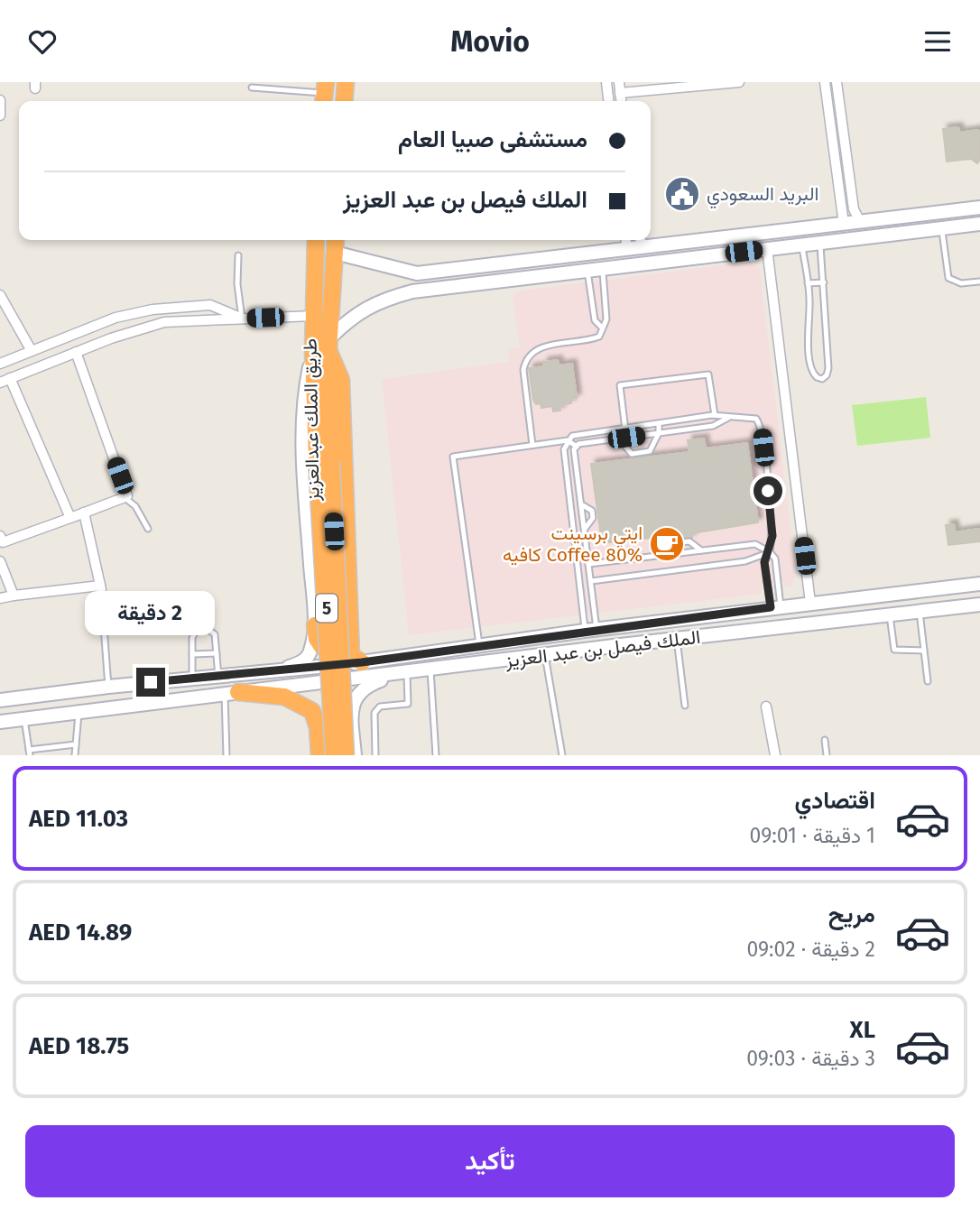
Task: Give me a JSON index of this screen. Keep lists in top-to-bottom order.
{
  "streets": {
    "highway": ["طريق الملك عبدالعزيز", "5"],
    "street": ["الملك فيصل بن عبد العزيز"]
  },
  "places": {
    "public building": ["البريد السعودي"],
    "cafe": ["ايتي برسينت كافيه Coffee 80%"]
  },
  "page": {
    "header": "Movio",
    "banner": ["مستشفى صبيا العام", "الملك فيصل بن عبد العزيز"],
    "bubble": "2 دقيقة",
    "list": [
      {
        "name": "اقتصادي",
        "note": "1 دقيقة · 09:01",
        "value": "AED 11.03"
      },
      {
        "name": "مريح",
        "note": "2 دقيقة · 09:02",
        "value": "AED 14.89"
      },
      {
        "name": "XL",
        "note": "3 دقيقة · 09:03",
        "value": "AED 18.75"
      }
    ],
    "buttons": "تأكيد"
  }
}
